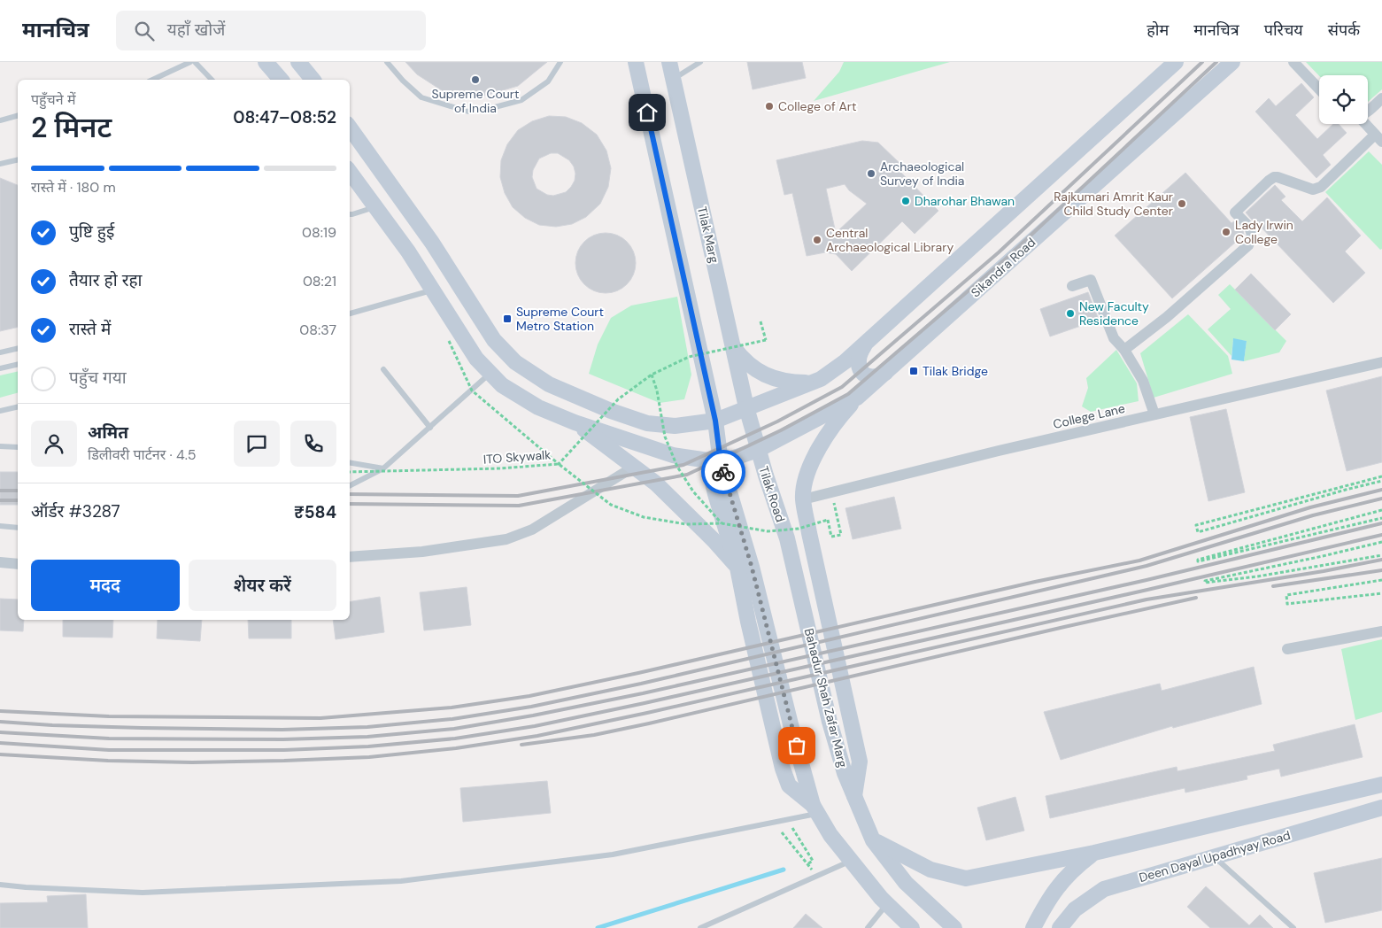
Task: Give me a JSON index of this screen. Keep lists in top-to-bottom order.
{
  "streets": {
    "main road": [
      "Tilak Marg",
      "Sikandra Road",
      "Tilak Road",
      "Bahadur Shah Zafar Marg",
      "Deen Dayal Upadhyay Road"
    ],
    "street": ["College Lane"],
    "path": ["ITO Skywalk"]
  },
  "crossings": [
    ["Tilak Marg", "Tilak Road"],
    ["Sikandra Road", "Tilak Road"],
    ["College Lane", "ITO Skywalk"],
    ["Tilak Road", "Bahadur Shah Zafar Marg"]
  ],
  "places": {
    "other": [
      "Supreme Court of India",
      "College of Art",
      "Archaeological Survey of India",
      "Dharohar Bhawan",
      "Rajkumari Amrit Kaur Child Study Center",
      "Lady Irwin College",
      "Central Archaeological Library",
      "New Faculty Residence"
    ],
    "transit": ["Supreme Court‌ Metro Station", "Tilak Bridge"]
  },
  "page": {
    "header": "मानचित्र",
    "search": "यहाँ खोजें",
    "nav": [
      "होम",
      "मानचित्र",
      "परिचय",
      "संपर्क"
    ],
    "heading": ["2 मिनट", "पहुँचने में", "08:47–08:52"],
    "panel": [
      "अमित",
      "डिलीवरी पार्टनर · 4.5",
      "ऑर्डर #3287",
      "₹584"
    ],
    "bar": "रास्ते में · 180 m",
    "list": [
      ["पुष्टि हुई", "08:19"],
      ["तैयार हो रहा", "08:21"],
      ["रास्ते में", "08:37"],
      "पहुँच गया"
    ],
    "buttons": ["मदद", "शेयर करें"]
  }
}
